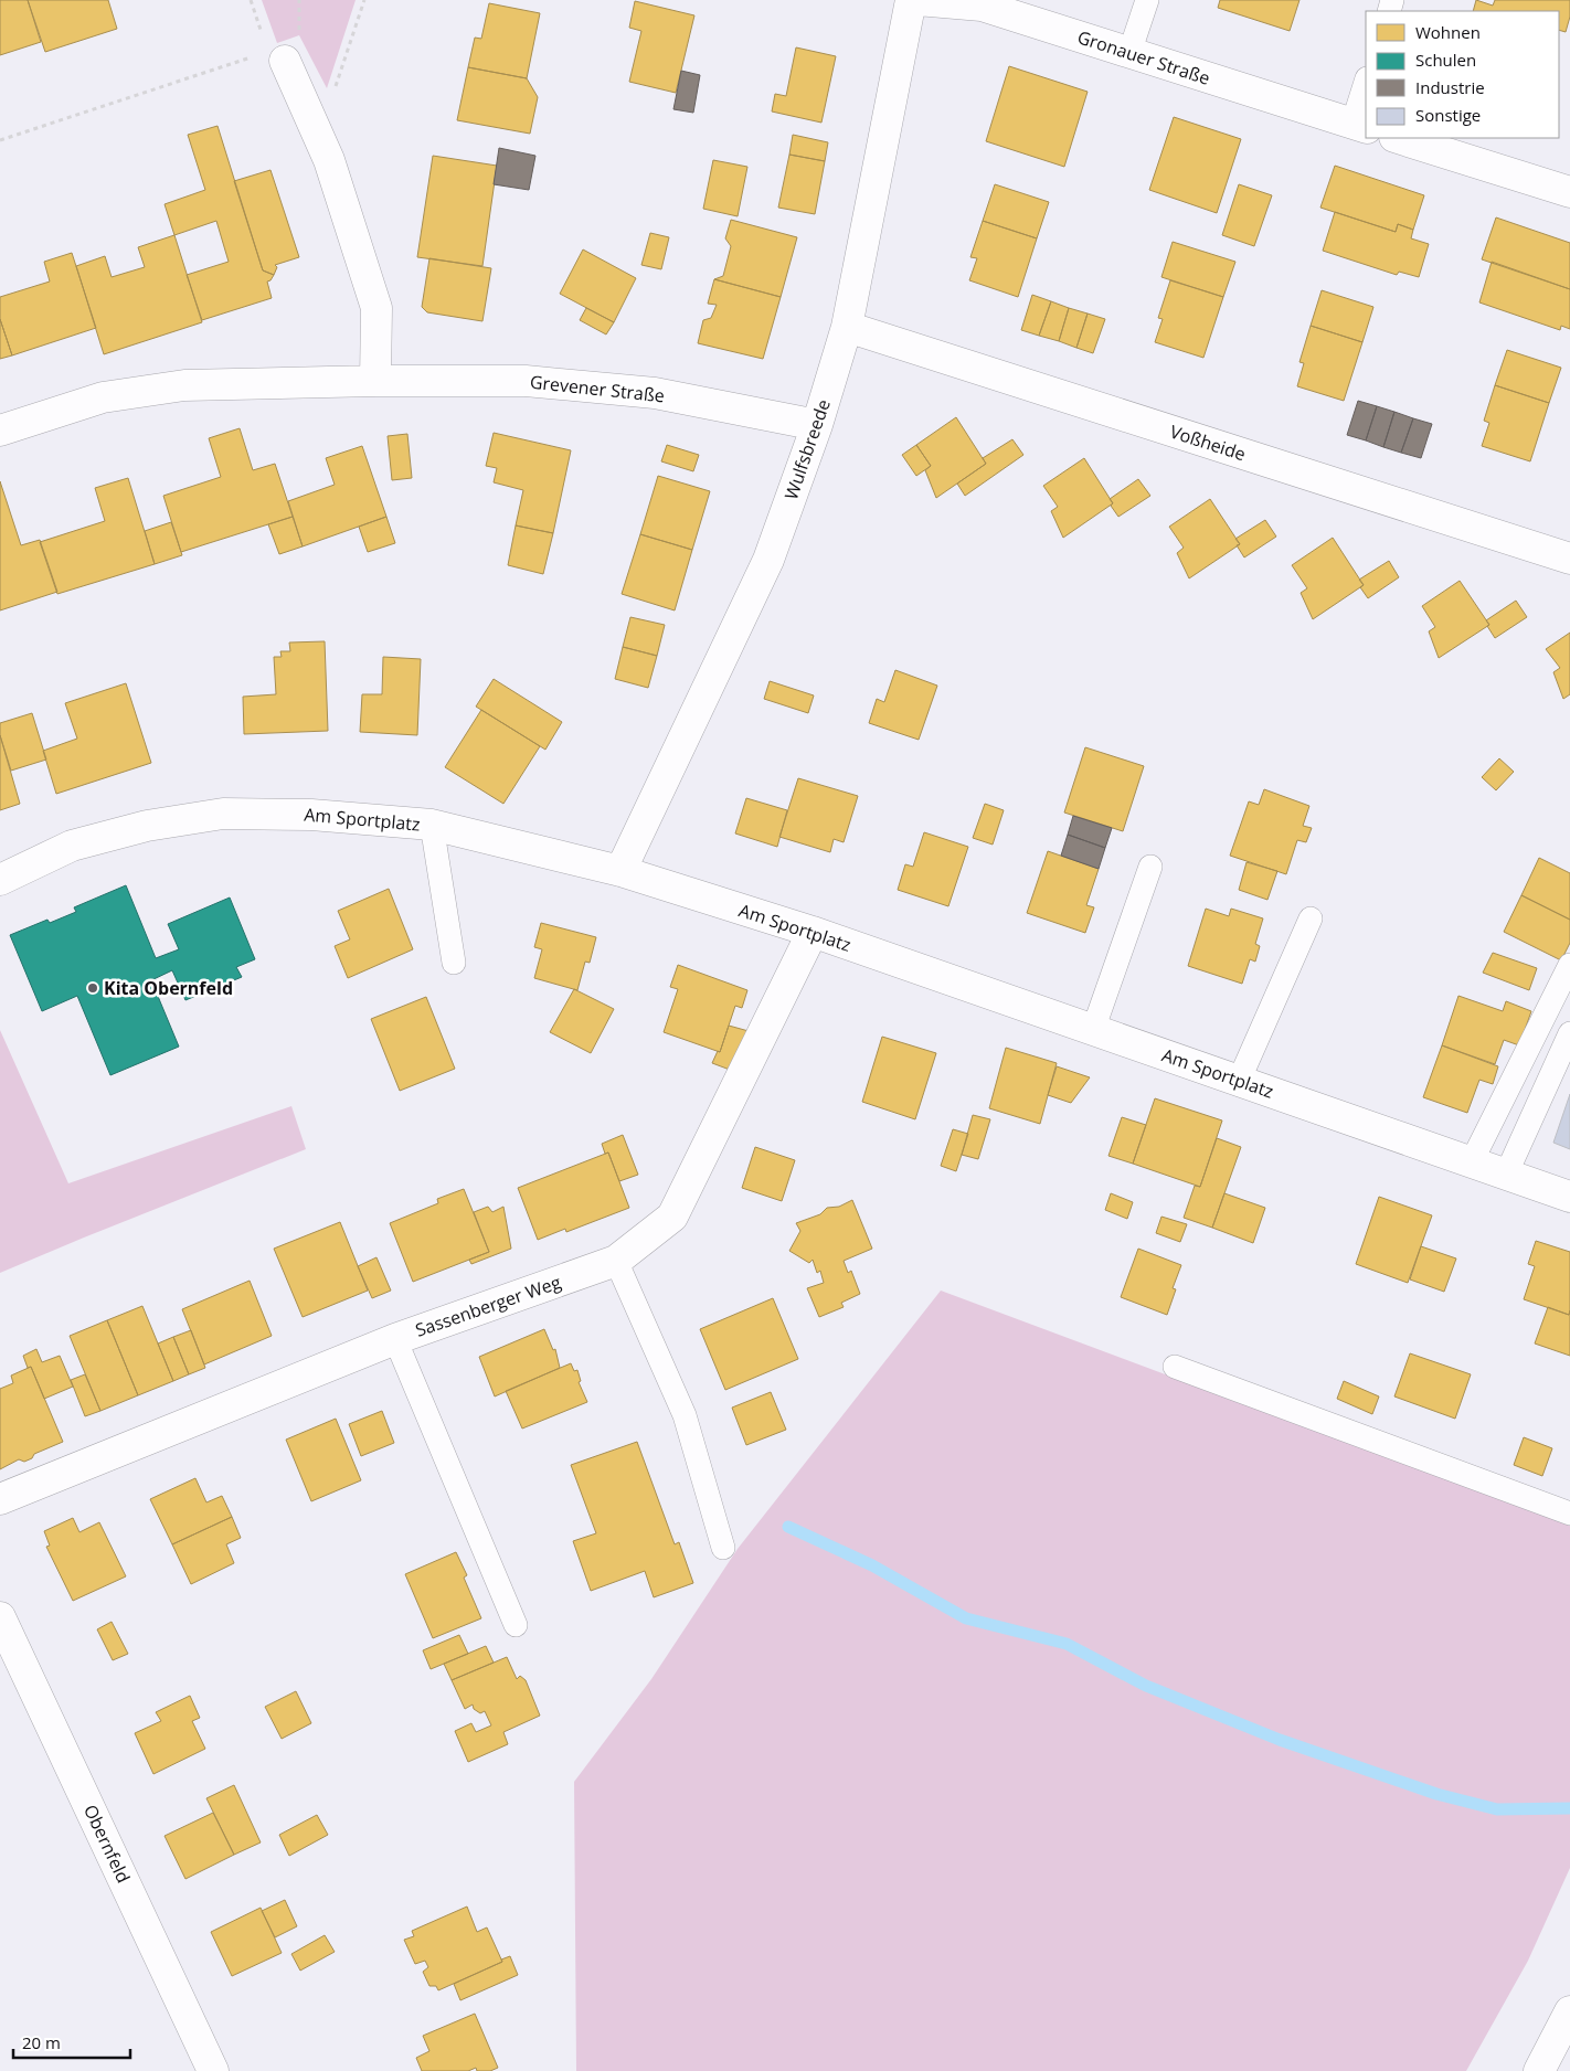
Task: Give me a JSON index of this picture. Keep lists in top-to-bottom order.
{
  "streets": {
    "street": [
      "Gronauer Straße",
      "Grevener Straße",
      "Voßheide",
      "Wulfsbreede",
      "Am Sportplatz",
      "Sassenberger Weg",
      "Obernfeld"
    ]
  },
  "crossings": [
    ["Grevener Straße", "Wulfsbreede"],
    ["Voßheide", "Wulfsbreede"],
    ["Wulfsbreede", "Am Sportplatz"],
    ["Am Sportplatz", "Sassenberger Weg"]
  ],
  "places": ["Kita Obernfeld"],
  "legend": [
    "Wohnen",
    "Schulen",
    "Industrie",
    "Sonstige"
  ],
  "scale_bar": "20 m"
}
